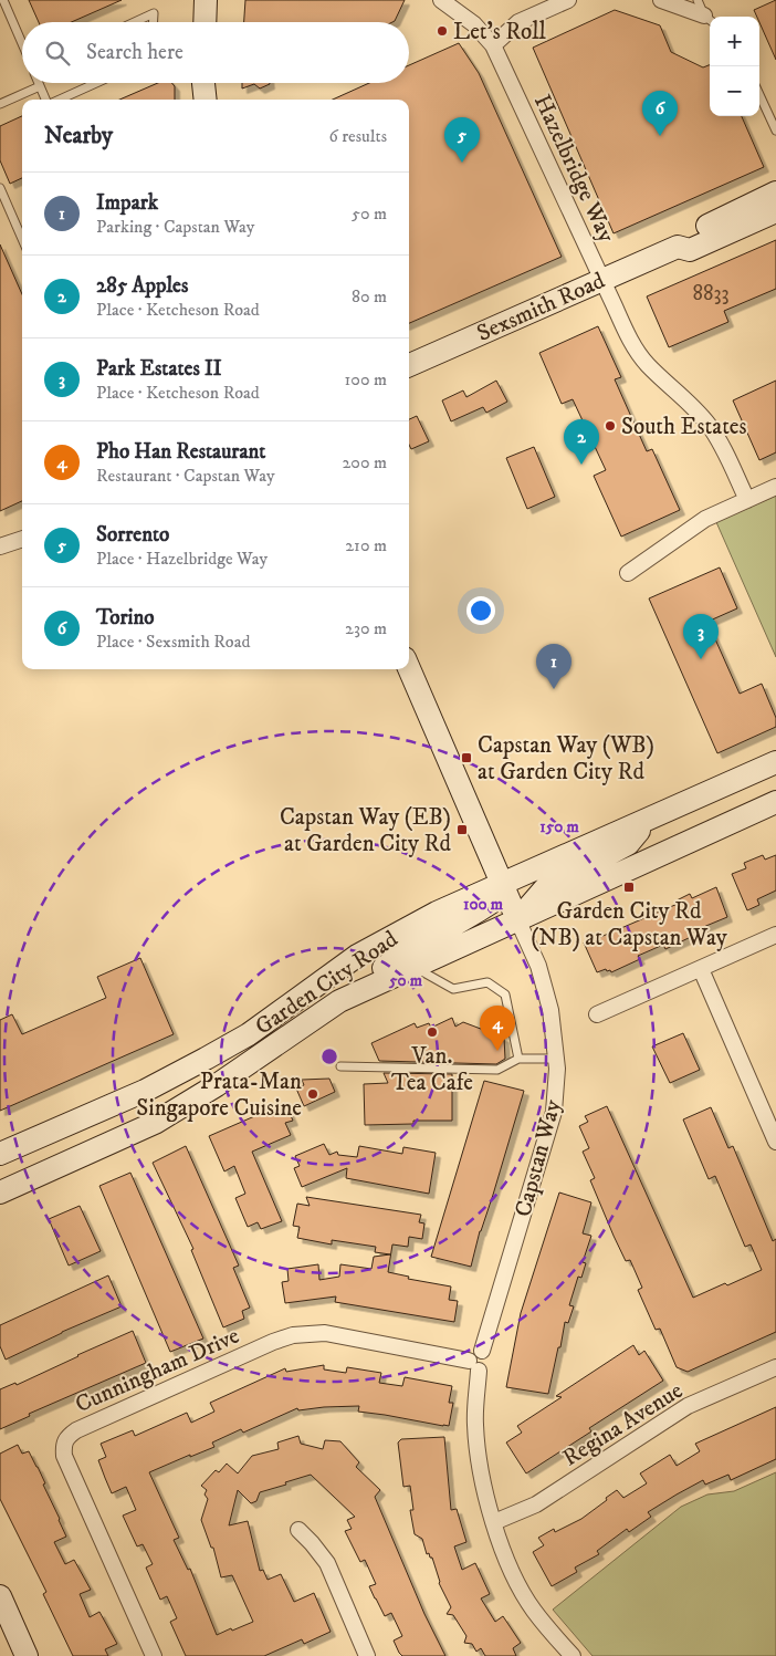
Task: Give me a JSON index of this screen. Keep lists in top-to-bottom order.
{
  "streets": {
    "main road": ["Sexsmith Road", "Garden City Road", "Capstan Way"],
    "street": ["Hazelbridge Way", "Cunningham Drive", "Regina Avenue"]
  },
  "crossings": [
    ["Hazelbridge Way", "Sexsmith Road"],
    ["Garden City Road", "Capstan Way"],
    ["Capstan Way", "Cunningham Drive"]
  ],
  "places": {
    "other": [
      "Let's Roll",
      "South Estates",
      "Van. Tea Cafe",
      "Prata-Man Singapore Cuisine"
    ],
    "transit": ["Capstan Way (WB) at Garden City Rd", "Capstan Way (EB) at Garden City Rd", "Garden City Rd (NB) at Capstan Way"]
  },
  "house_numbers": ["8833"],
  "page": {
    "map_buttons": ["+", "−"],
    "search": "Search here",
    "pins": [
      "6",
      "5",
      "2",
      "3",
      "1",
      "4"
    ],
    "heading": ["Nearby", "6 results"],
    "list": [
      {
        "mark": "1",
        "name": "Impark",
        "note": "Parking · Capstan Way",
        "value": "50 m"
      },
      {
        "mark": "2",
        "name": "285 Apples",
        "note": "Place · Ketcheson Road",
        "value": "80 m"
      },
      {
        "mark": "3",
        "name": "Park Estates II",
        "note": "Place · Ketcheson Road",
        "value": "100 m"
      },
      {
        "mark": "4",
        "name": "Pho Han Restaurant",
        "note": "Restaurant · Capstan Way",
        "value": "200 m"
      },
      {
        "mark": "5",
        "name": "Sorrento",
        "note": "Place · Hazelbridge Way",
        "value": "210 m"
      },
      {
        "mark": "6",
        "name": "Torino",
        "note": "Place · Sexsmith Road",
        "value": "230 m"
      }
    ]
  },
  "rings": ["150 m", "100 m", "50 m"]
}
